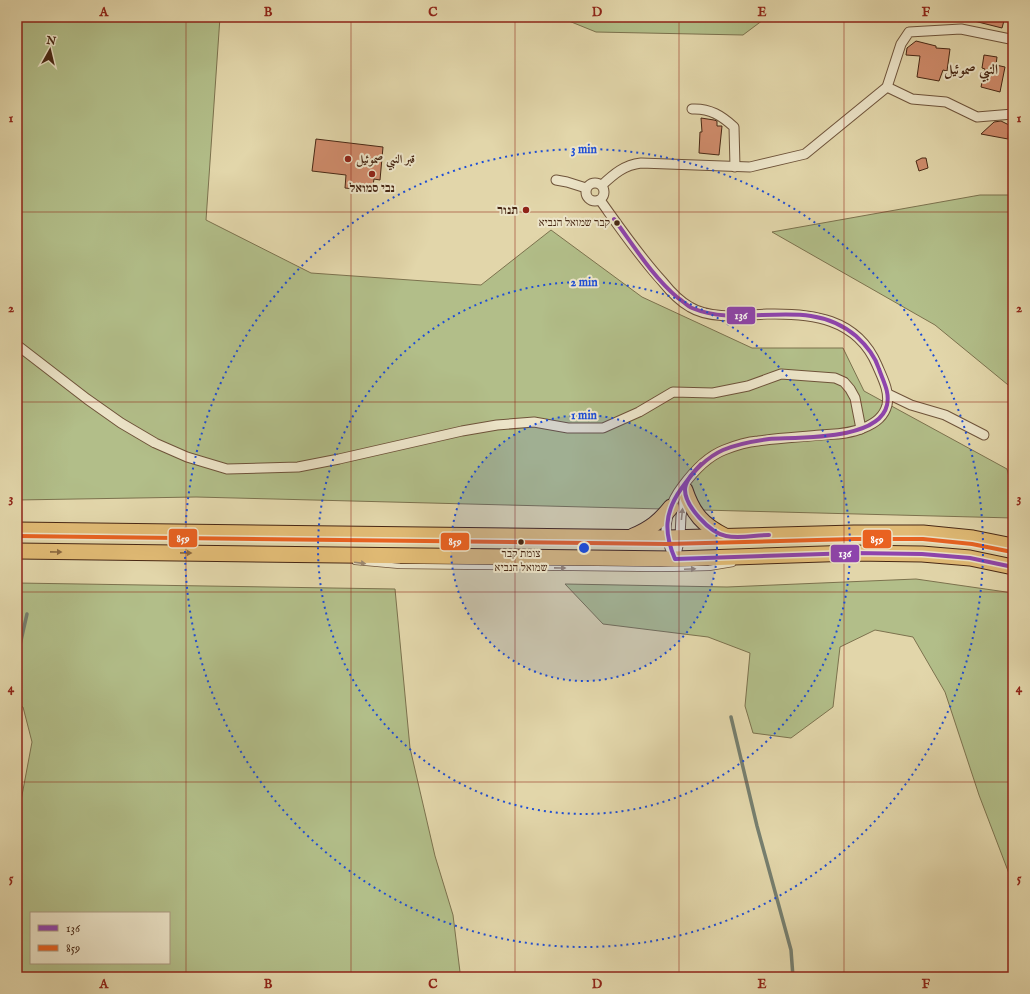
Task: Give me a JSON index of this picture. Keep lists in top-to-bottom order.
{
  "districts": ["النبي صموئيل"],
  "places": [
    "قبر النبي صموئيل",
    "נבי סמואל",
    "תנור",
    "קבר שמואל הנביא",
    "צומת קבר שמואל הנביא"
  ],
  "lines": ["transit line 136", "transit line 859"],
  "legend": ["136", "859"],
  "north": "top",
  "grid": {
    "columns": [
      "A",
      "B",
      "C",
      "D",
      "E",
      "F"
    ],
    "rows": [
      "1",
      "2",
      "3",
      "4",
      "5"
    ]
  },
  "rings": ["3 min", "2 min", "1 min"]
}
